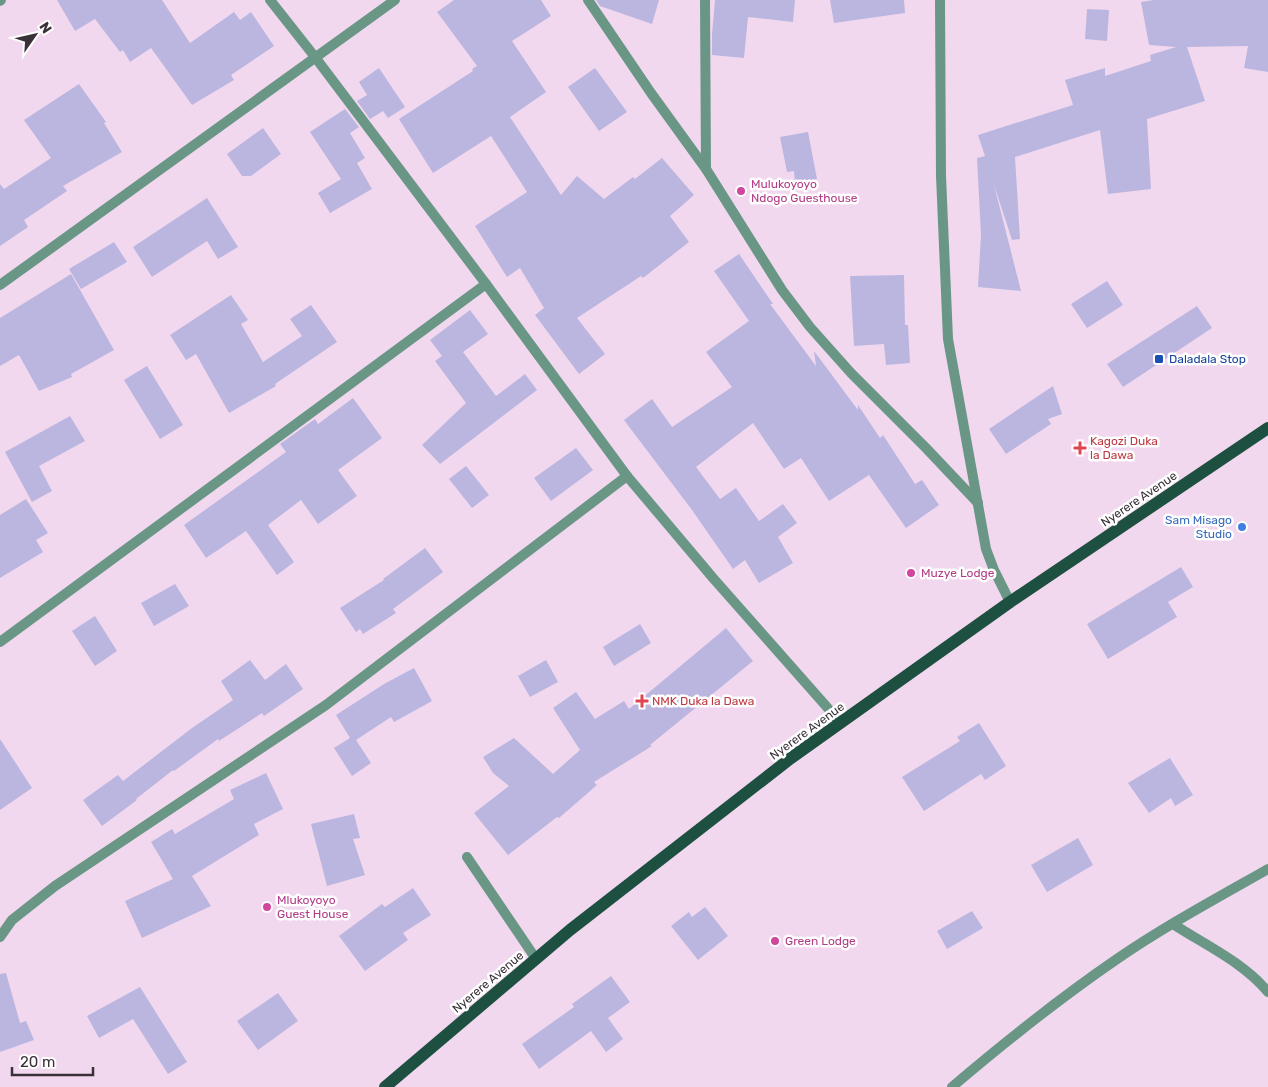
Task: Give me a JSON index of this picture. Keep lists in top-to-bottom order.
{
  "streets": {
    "main road": ["Nyerere Avenue"]
  },
  "places": {
    "other": [
      "Mulukoyoyo Ndogo Guesthouse",
      "Sam Misago Studio",
      "Muzye Lodge",
      "Mlukoyoyo Guest House",
      "Green Lodge"
    ],
    "transit": ["Daladala Stop"],
    "health": ["Kagozi Duka la Dawa", "NMK Duka la Dawa"]
  },
  "scale_bar": "20 m",
  "north": "top right"
}
